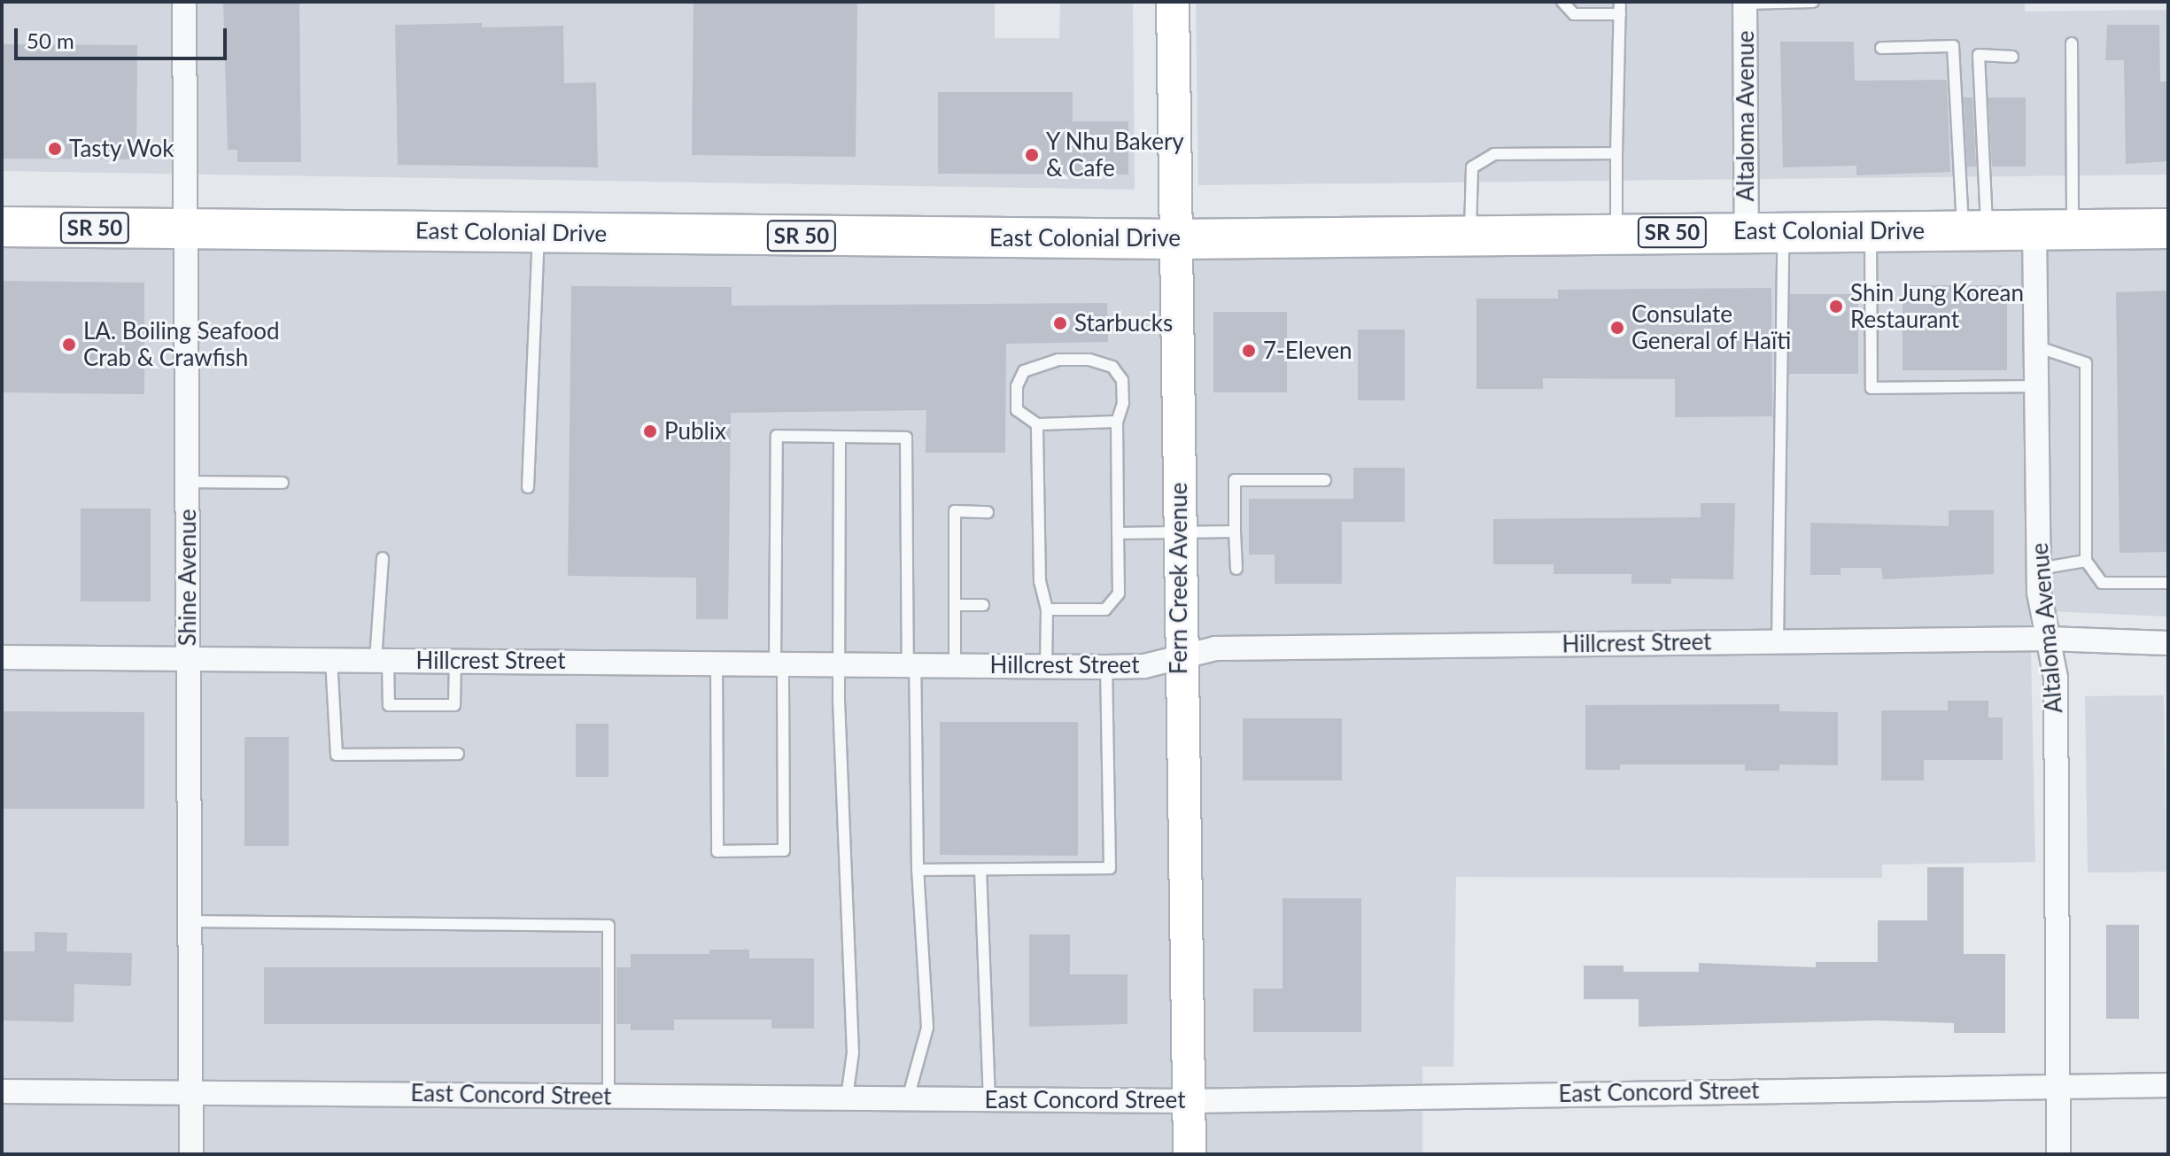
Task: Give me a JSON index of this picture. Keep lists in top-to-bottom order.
{
  "streets": {
    "highway": ["SR 50", "East Colonial Drive"],
    "street": [
      "Altaloma Avenue",
      "Shine Avenue",
      "Fern Creek Avenue",
      "Hillcrest Street",
      "East Concord Street"
    ]
  },
  "crossings": [
    ["Altaloma Avenue", "East Colonial Drive"],
    ["Altaloma Avenue", "Hillcrest Street"],
    ["Altaloma Avenue", "East Concord Street"],
    ["East Colonial Drive", "Shine Avenue"],
    ["East Colonial Drive", "Fern Creek Avenue"],
    ["Shine Avenue", "Hillcrest Street"],
    ["Shine Avenue", "East Concord Street"],
    ["Fern Creek Avenue", "Hillcrest Street"],
    ["Fern Creek Avenue", "East Concord Street"]
  ],
  "places": [
    "Tasty Wok",
    "Y Nhu Bakery & Cafe",
    "Shin Jung Korean Restaurant",
    "Starbucks",
    "Consulate General of Haïti",
    "LA. Boiling Seafood Crab & Crawfish",
    "7-Eleven",
    "Publix"
  ],
  "scale_bar": "50 m"
}
